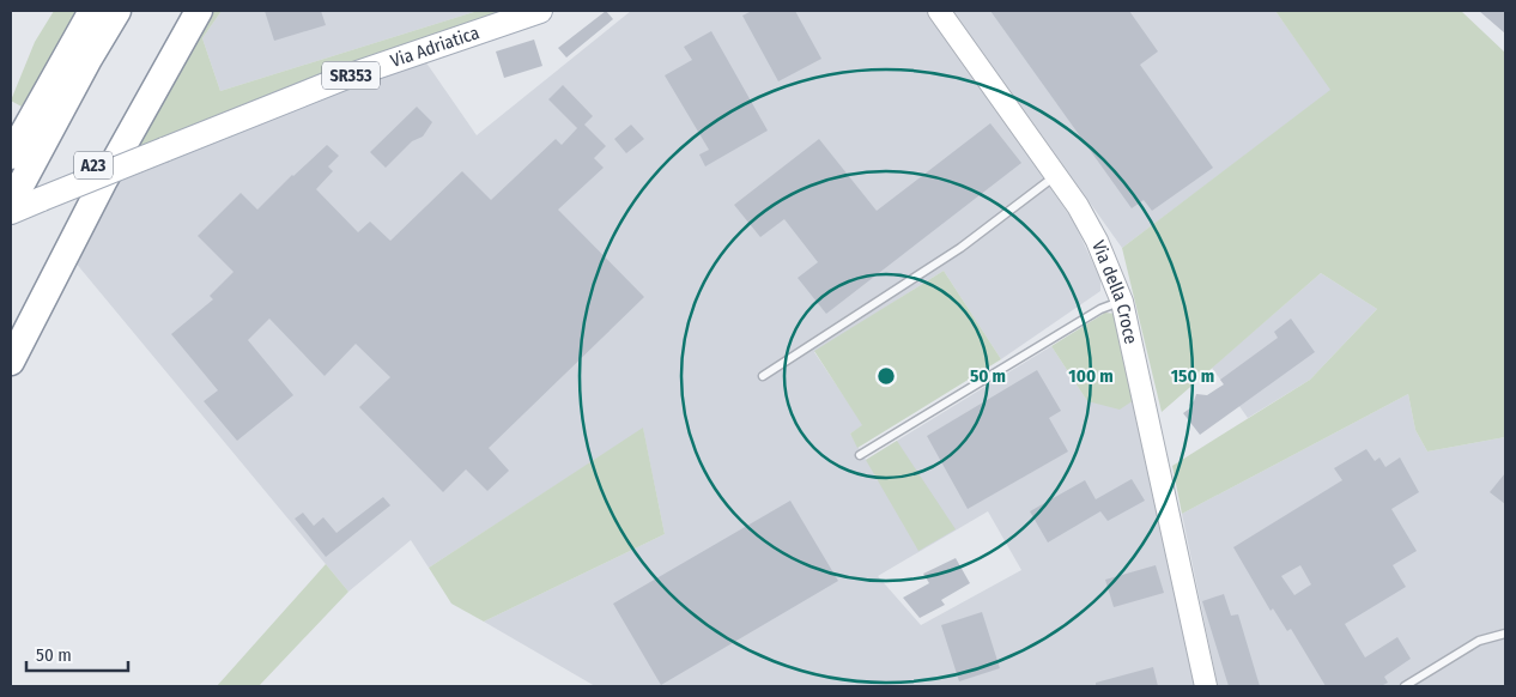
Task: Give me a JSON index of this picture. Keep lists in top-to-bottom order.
{
  "streets": {
    "highway": ["A23"],
    "main road": ["Via Adriatica", "SR353", "Via della Croce"]
  },
  "scale_bar": "50 m",
  "rings": ["50 m", "100 m", "150 m"]
}
